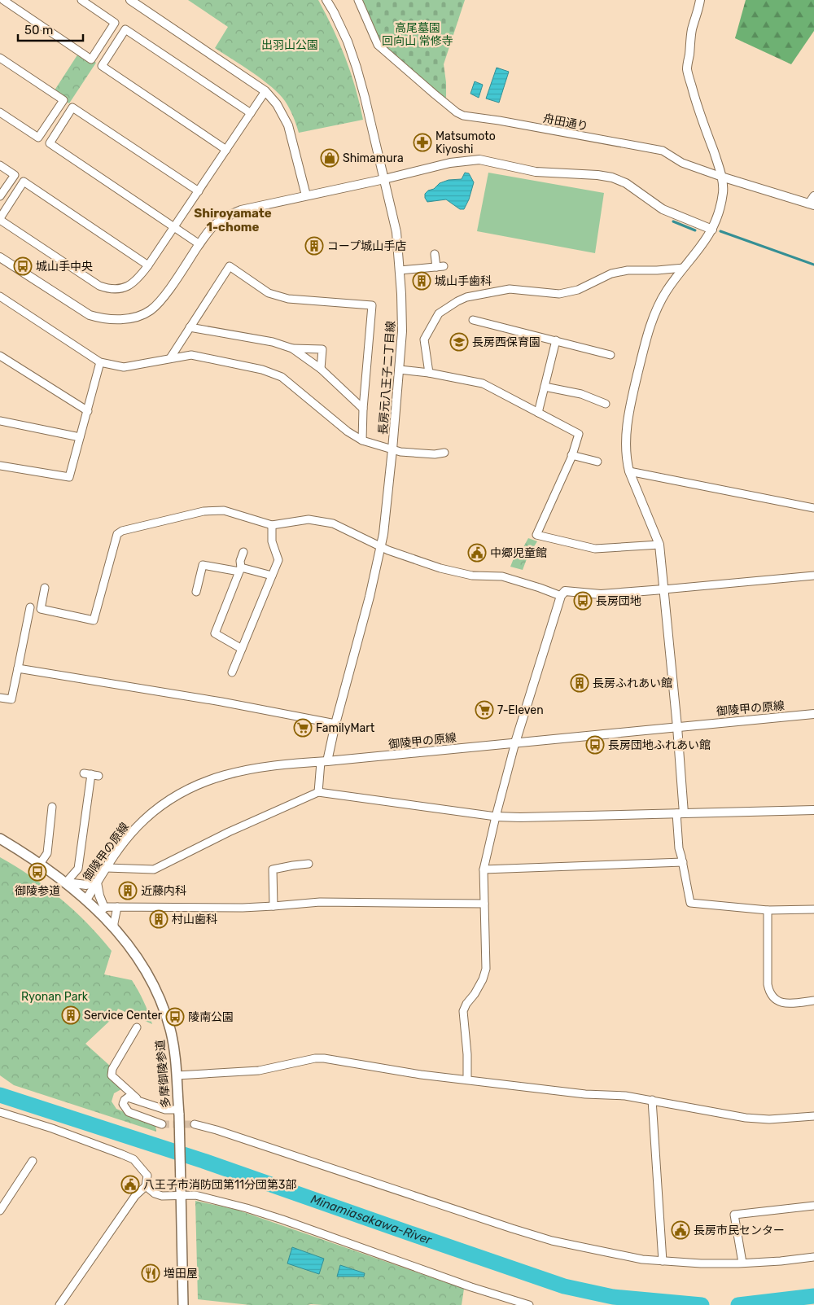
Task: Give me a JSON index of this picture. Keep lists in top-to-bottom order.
{
  "streets": {
    "main road": ["多摩御陵参道"],
    "street": ["舟田通り", "長房元八王子二丁目線", "御陵甲の原線"]
  },
  "crossings": [
    ["長房元八王子二丁目線", "御陵甲の原線"],
    ["御陵甲の原線", "多摩御陵参道"]
  ],
  "districts": ["Shiroyamate 1-chome"],
  "water": ["Minamiasakawa-River"],
  "parks": ["高尾墓園 回向山 常修寺", "出羽山公園", "Ryonan Park"],
  "places": {
    "pharmacy": ["Matsumoto Kiyoshi"],
    "shop": ["Shimamura"],
    "building": [
      "コープ城山手店",
      "城山手歯科",
      "長房ふれあい館",
      "近藤内科",
      "村山歯科",
      "Service Center"
    ],
    "bus stop": [
      "城山手中央",
      "長房団地",
      "長房団地ふれあい館",
      "御陵参道",
      "陵南公園"
    ],
    "school or university": ["長房西保育園"],
    "public building": ["中郷児童館", "八王子市消防団第11分団第3部", "長房市民センター"],
    "supermarket": ["7-Eleven", "FamilyMart"],
    "restaurant": ["増田屋"]
  },
  "scale_bar": "50 m"
}
